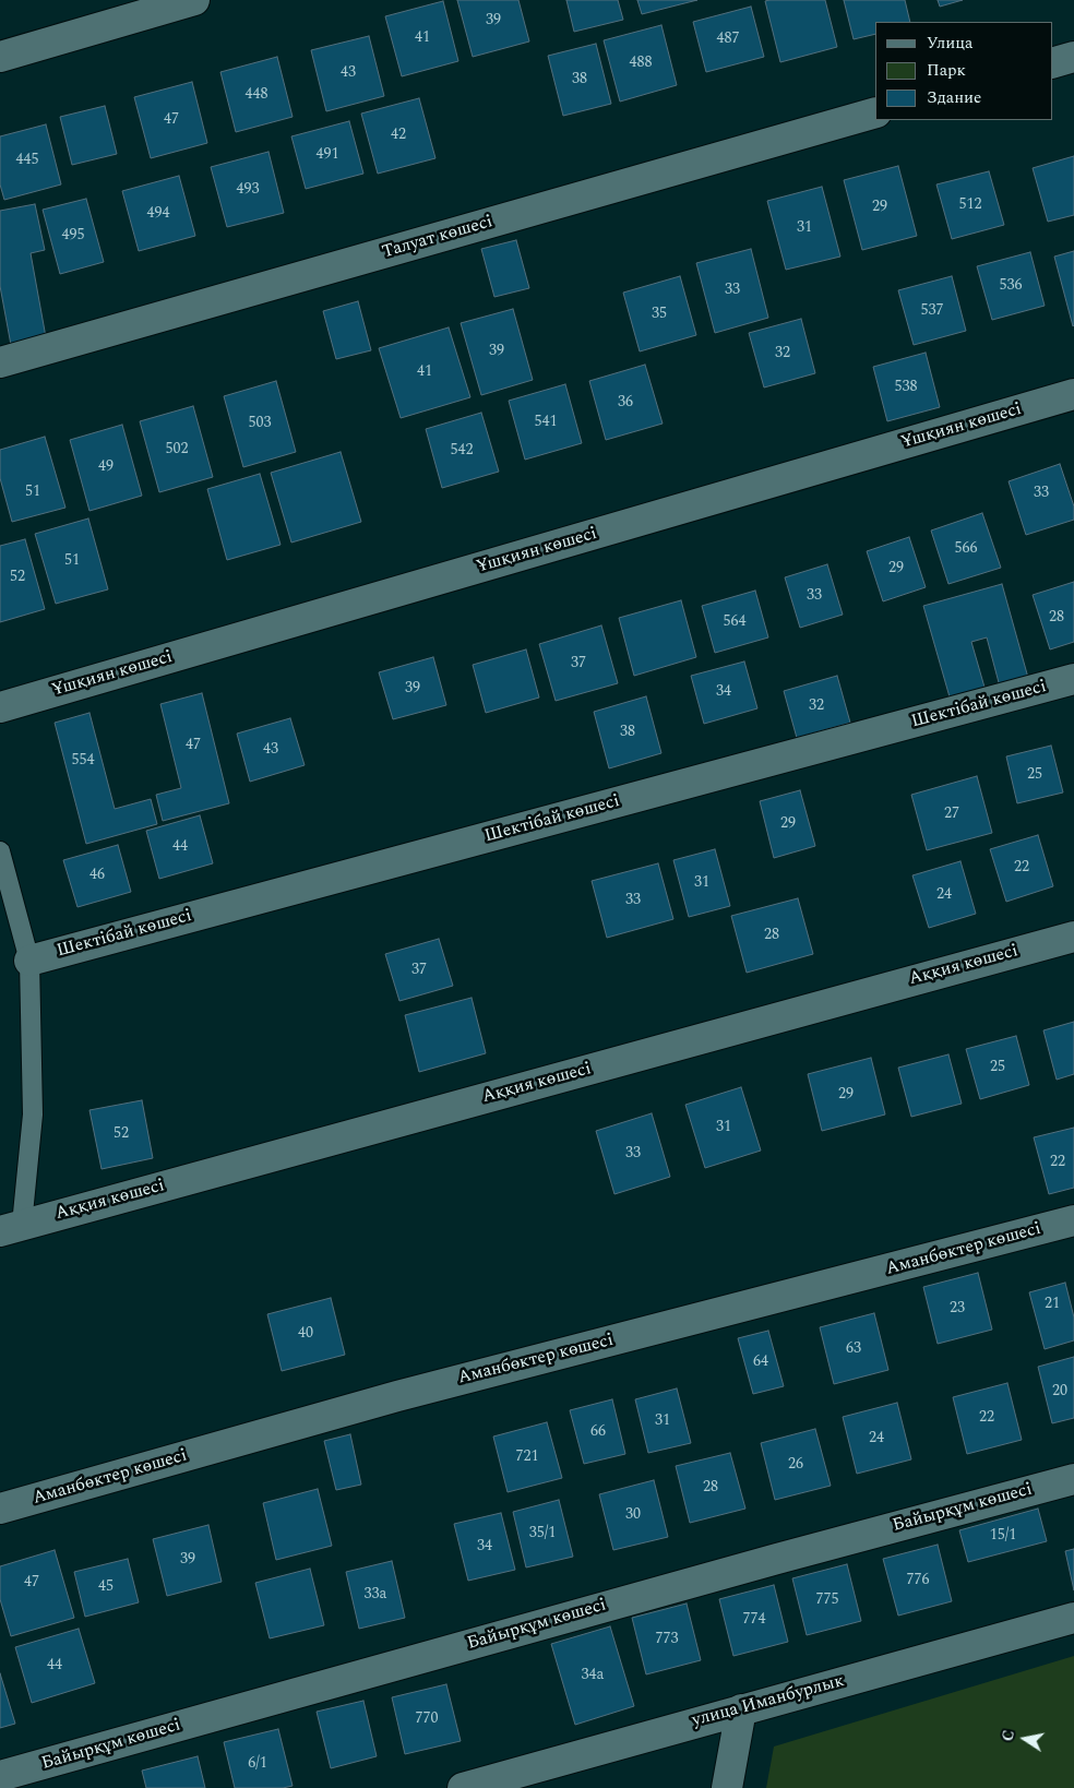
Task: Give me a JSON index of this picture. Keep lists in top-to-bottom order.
{
  "streets": {
    "street": [
      "Талуат көшесі",
      "Ұшқиян көшесі",
      "Шектібай көшесі",
      "Аққия көшесі",
      "Аманбөктер көшесі",
      "Байырқұм көшесі",
      "улица Иманбурлык"
    ]
  },
  "house_numbers": [
    "39",
    "41",
    "487",
    "488",
    "43",
    "38",
    "448",
    "47",
    "42",
    "491",
    "445",
    "493",
    "512",
    "29",
    "494",
    "31",
    "495",
    "536",
    "33",
    "537",
    "35",
    "39",
    "32",
    "41",
    "538",
    "36",
    "541",
    "503",
    "502",
    "542",
    "49",
    "51",
    "33",
    "566",
    "51",
    "29",
    "52",
    "33",
    "28",
    "564",
    "37",
    "39",
    "34",
    "32",
    "38",
    "47",
    "43",
    "554",
    "25",
    "27",
    "29",
    "44",
    "22",
    "46",
    "31",
    "24",
    "33",
    "28",
    "37",
    "25",
    "29",
    "31",
    "52",
    "33",
    "22",
    "21",
    "23",
    "40",
    "63",
    "64",
    "20",
    "22",
    "31",
    "66",
    "24",
    "721",
    "26",
    "28",
    "30",
    "35/1",
    "15/1",
    "34",
    "39",
    "776",
    "47",
    "45",
    "33а",
    "775",
    "774",
    "773",
    "44",
    "34а",
    "770",
    "6/1"
  ],
  "legend": ["Улица", "Парк", "Здание"],
  "north": "left"
}
